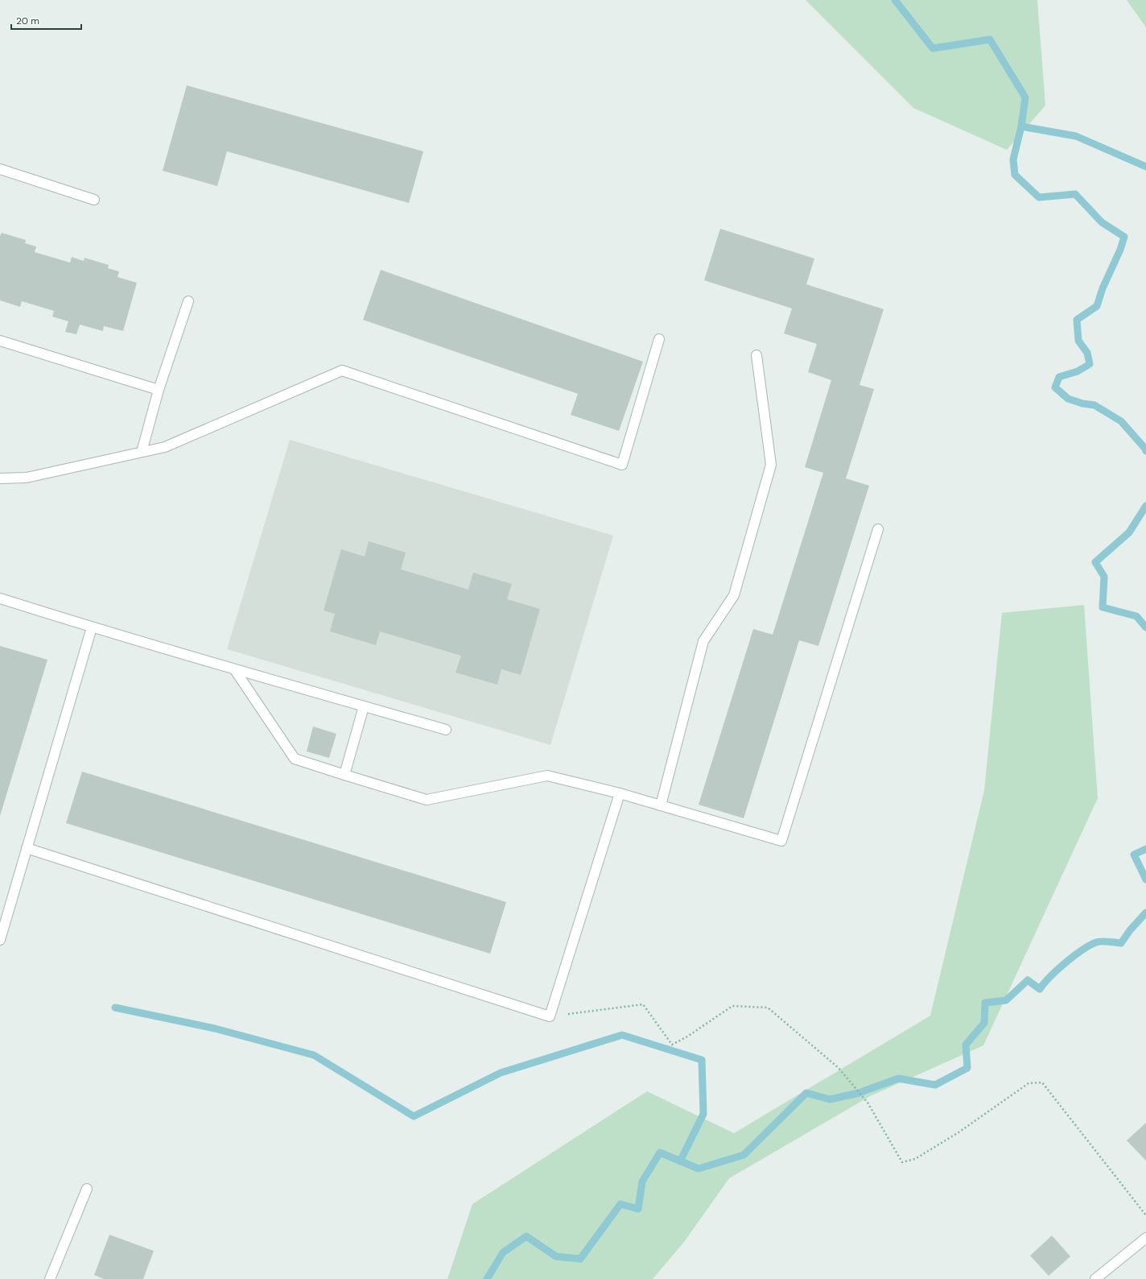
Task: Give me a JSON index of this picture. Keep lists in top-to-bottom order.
{
  "scale_bar": "20 m"
}
